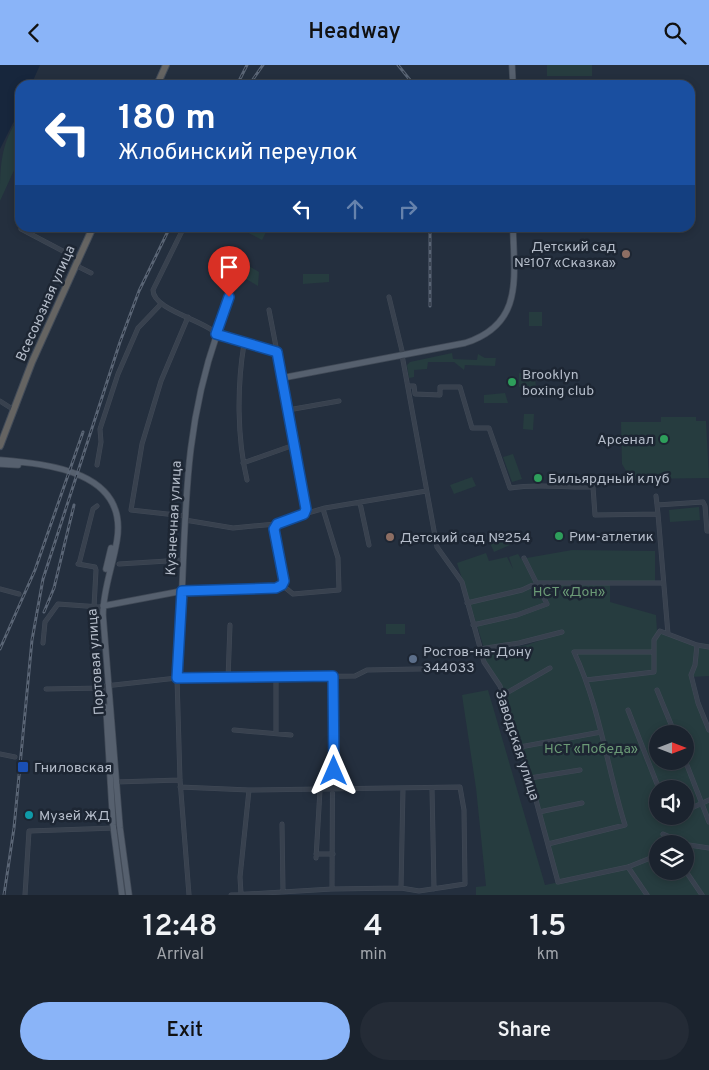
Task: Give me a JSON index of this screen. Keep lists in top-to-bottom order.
{
  "streets": {
    "highway": ["Всесоюзная улица"],
    "main road": ["Кузнечная улица", "Портовая улица"],
    "street": ["Заводская улица"]
  },
  "parks": ["НСТ «Дон»", "НСТ «Победа»"],
  "places": {
    "other": [
      "Детский сад №107 «Сказка»",
      "Brooklyn boxing club",
      "Арсенал",
      "Бильярдный клуб",
      "Рим-атлетик",
      "Детский сад №254",
      "Ростов-на-Дону 344033",
      "Музей ЖД"
    ],
    "transit": ["Гниловская"]
  },
  "north": "right",
  "page": {
    "header": "Headway",
    "turn": ["180 m", "Жлобинский переулок"],
    "eta": [
      "12:48",
      "Arrival",
      "4",
      "min",
      "1.5",
      "km"
    ],
    "buttons": ["Exit", "Share"]
  }
}
